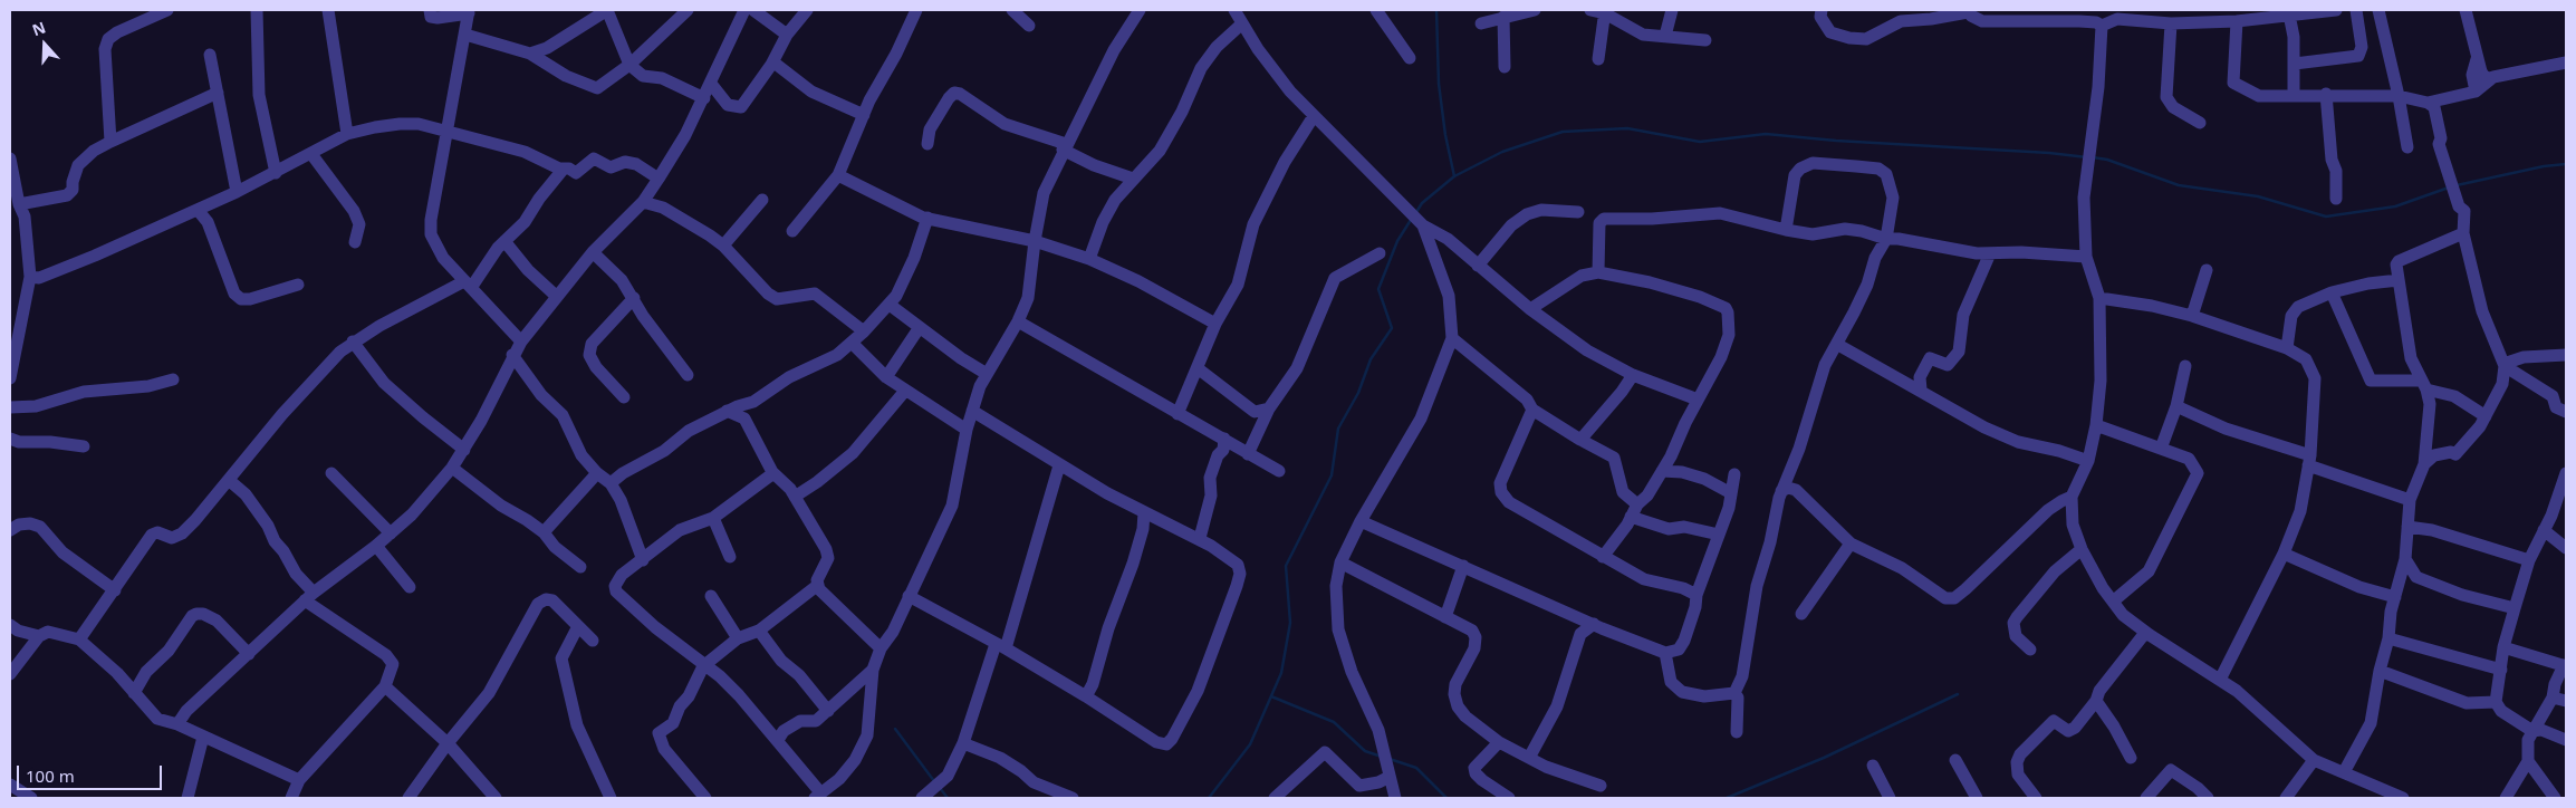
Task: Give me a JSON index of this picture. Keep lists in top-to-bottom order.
{
  "scale_bar": "100 m",
  "north": "top"
}
